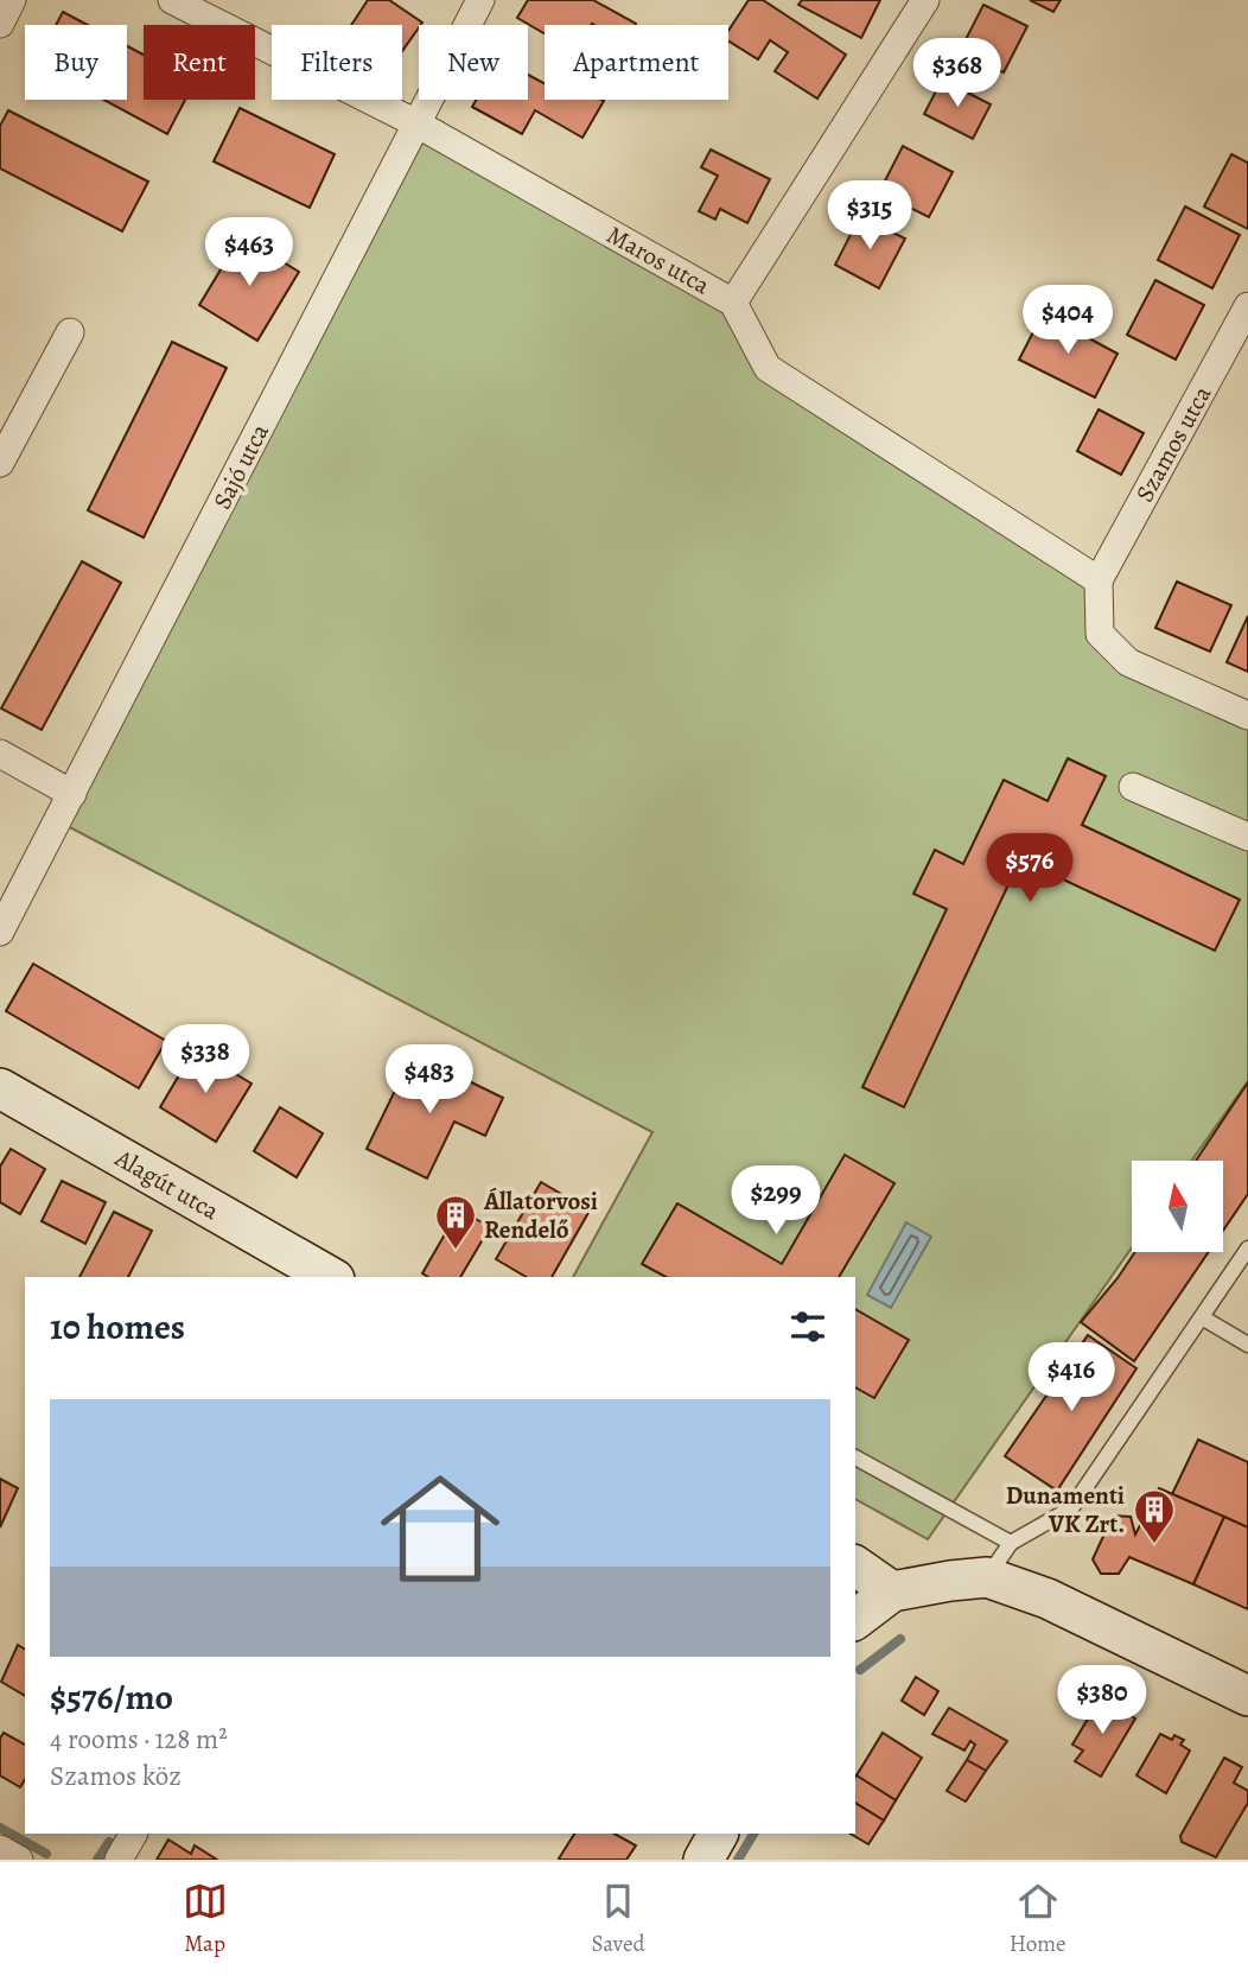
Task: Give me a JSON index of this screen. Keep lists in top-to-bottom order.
{
  "streets": {
    "street": [
      "Maros utca",
      "Szamos utca",
      "Sajó utca",
      "Alagút utca"
    ]
  },
  "crossings": [
    ["Maros utca", "Szamos utca"],
    ["Maros utca", "Sajó utca"]
  ],
  "places": {
    "building": ["Állatorvosi Rendelő", "Dunamenti VK Zrt."]
  },
  "north": "top",
  "page": {
    "chip": [
      "Buy",
      "Rent",
      "Filters",
      "New",
      "Apartment"
    ],
    "price": [
      "$368",
      "$315",
      "$463",
      "$404",
      "$576",
      "$338",
      "$483",
      "$299",
      "$416",
      "$380"
    ],
    "heading": "10 homes",
    "list": [
      {
        "name": "$576/mo",
        "note": "4 rooms · 128 m² · Szamos köz"
      }
    ],
    "tabs": ["Map", "Saved", "Home"]
  }
}
